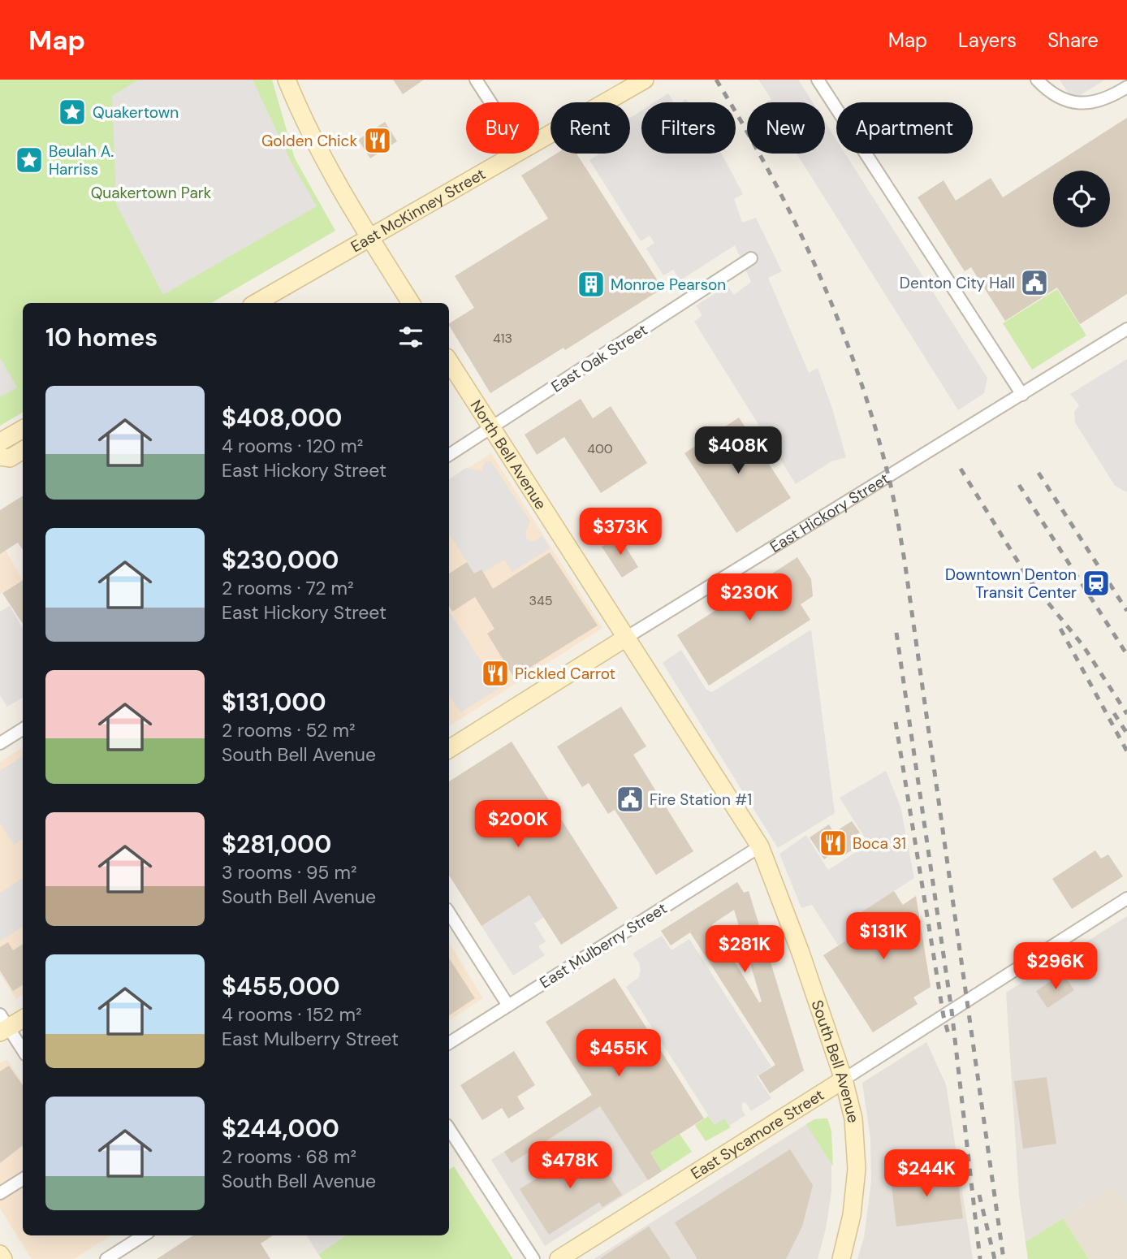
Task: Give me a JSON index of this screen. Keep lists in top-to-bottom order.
{
  "streets": {
    "main road": [
      "East McKinney Street",
      "North Bell Avenue",
      "East Hickory Street",
      "South Bell Avenue",
      "East Sycamore Street"
    ],
    "street": ["East Oak Street", "East Mulberry Street"]
  },
  "crossings": [
    ["East Oak Street", "North Bell Avenue"],
    ["North Bell Avenue", "East Hickory Street"],
    ["North Bell Avenue", "South Bell Avenue"],
    ["East Hickory Street", "South Bell Avenue"],
    ["East Mulberry Street", "South Bell Avenue"],
    ["South Bell Avenue", "East Sycamore Street"]
  ],
  "parks": ["Quakertown Park"],
  "places": {
    "place": ["Quakertown", "Beulah A. Harriss"],
    "restaurant": ["Golden Chick", "Pickled Carrot", "Boca 31"],
    "public building": ["Denton City Hall", "Fire Station #1"],
    "building": ["Monroe Pearson"],
    "station": ["Downtown Denton Transit Center"]
  },
  "house_numbers": ["413", "400", "345"],
  "page": {
    "header": "Map",
    "nav": ["Map", "Layers", "Share"],
    "chip": [
      "Buy",
      "Rent",
      "Filters",
      "New",
      "Apartment"
    ],
    "heading": "10 homes",
    "list": [
      {
        "name": "$408,000",
        "note": "4 rooms · 120 m² · East Hickory Street"
      },
      {
        "name": "$230,000",
        "note": "2 rooms · 72 m² · East Hickory Street"
      },
      {
        "name": "$131,000",
        "note": "2 rooms · 52 m² · South Bell Avenue"
      },
      {
        "name": "$281,000",
        "note": "3 rooms · 95 m² · South Bell Avenue"
      },
      {
        "name": "$455,000",
        "note": "4 rooms · 152 m² · East Mulberry Street"
      },
      {
        "name": "$244,000",
        "note": "2 rooms · 68 m² · South Bell Avenue"
      }
    ],
    "price": [
      "$408K",
      "$373K",
      "$230K",
      "$200K",
      "$131K",
      "$281K",
      "$296K",
      "$455K",
      "$478K",
      "$244K"
    ]
  }
}
